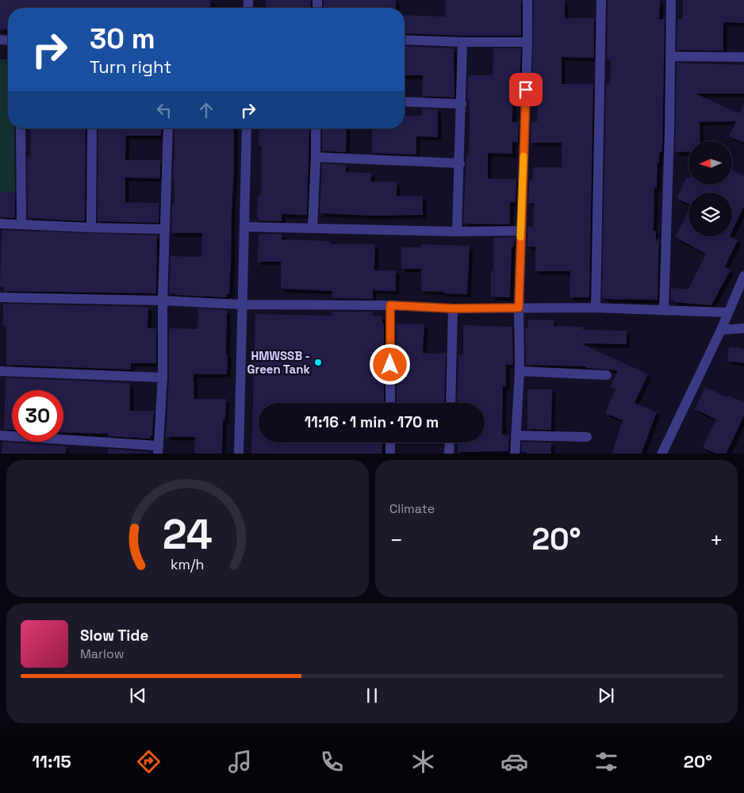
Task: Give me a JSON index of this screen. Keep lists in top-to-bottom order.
{
  "places": ["HMWSSB - Green Tank"],
  "north": "left",
  "page": {
    "turn": ["30 m", "Turn right"],
    "limit": "30",
    "trip": "11:16 · 1 min · 170 m",
    "tile": "Climate",
    "heat": ["−", "20°", "+"],
    "song": ["Slow Tide", "Marlow"],
    "tabs": ["11:15", "20°"],
    "gauge": ["24", "km/h"]
  }
}
